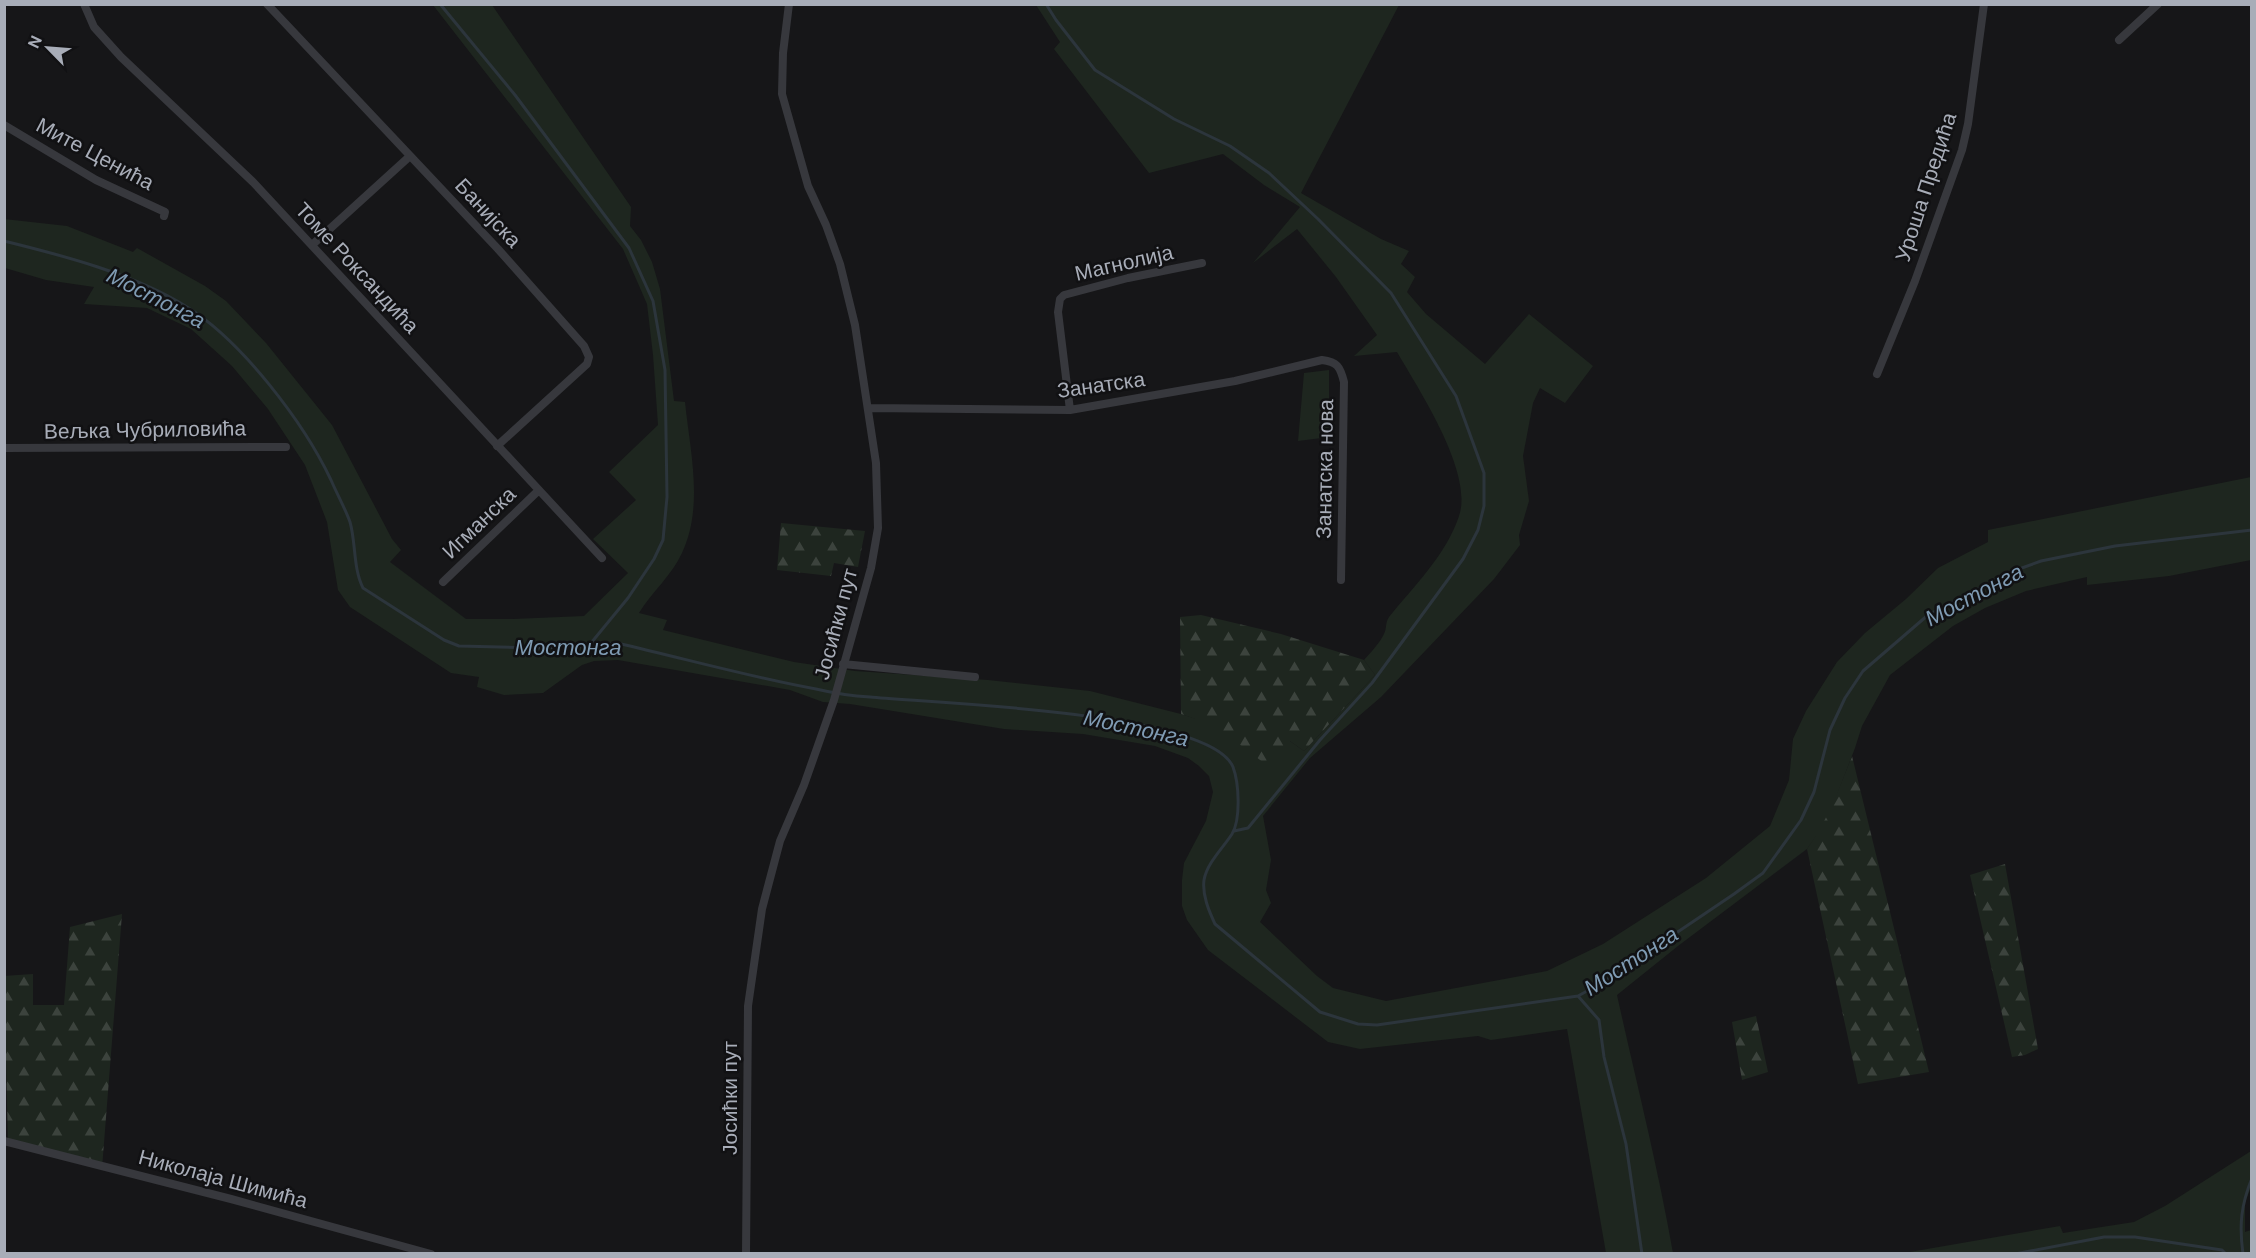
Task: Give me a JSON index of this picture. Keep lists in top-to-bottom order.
{
  "streets": {
    "street": [
      "Мите Ценића",
      "Уроша Предића",
      "Банијска",
      "Магнолија",
      "Томе Роксандића",
      "Занатска",
      "Вељка Чубриловића",
      "Занатска нова",
      "Игманска",
      "Јосићки пут",
      "Николаја Шимића"
    ]
  },
  "crossings": [
    ["Банијска", "Томе Роксандића"],
    ["Магнолија", "Занатска"],
    ["Томе Роксандића", "Игманска"],
    ["Занатска", "Занатска нова"],
    ["Занатска", "Јосићки пут"]
  ],
  "water": ["Мостонга"],
  "north": "top left"
}
